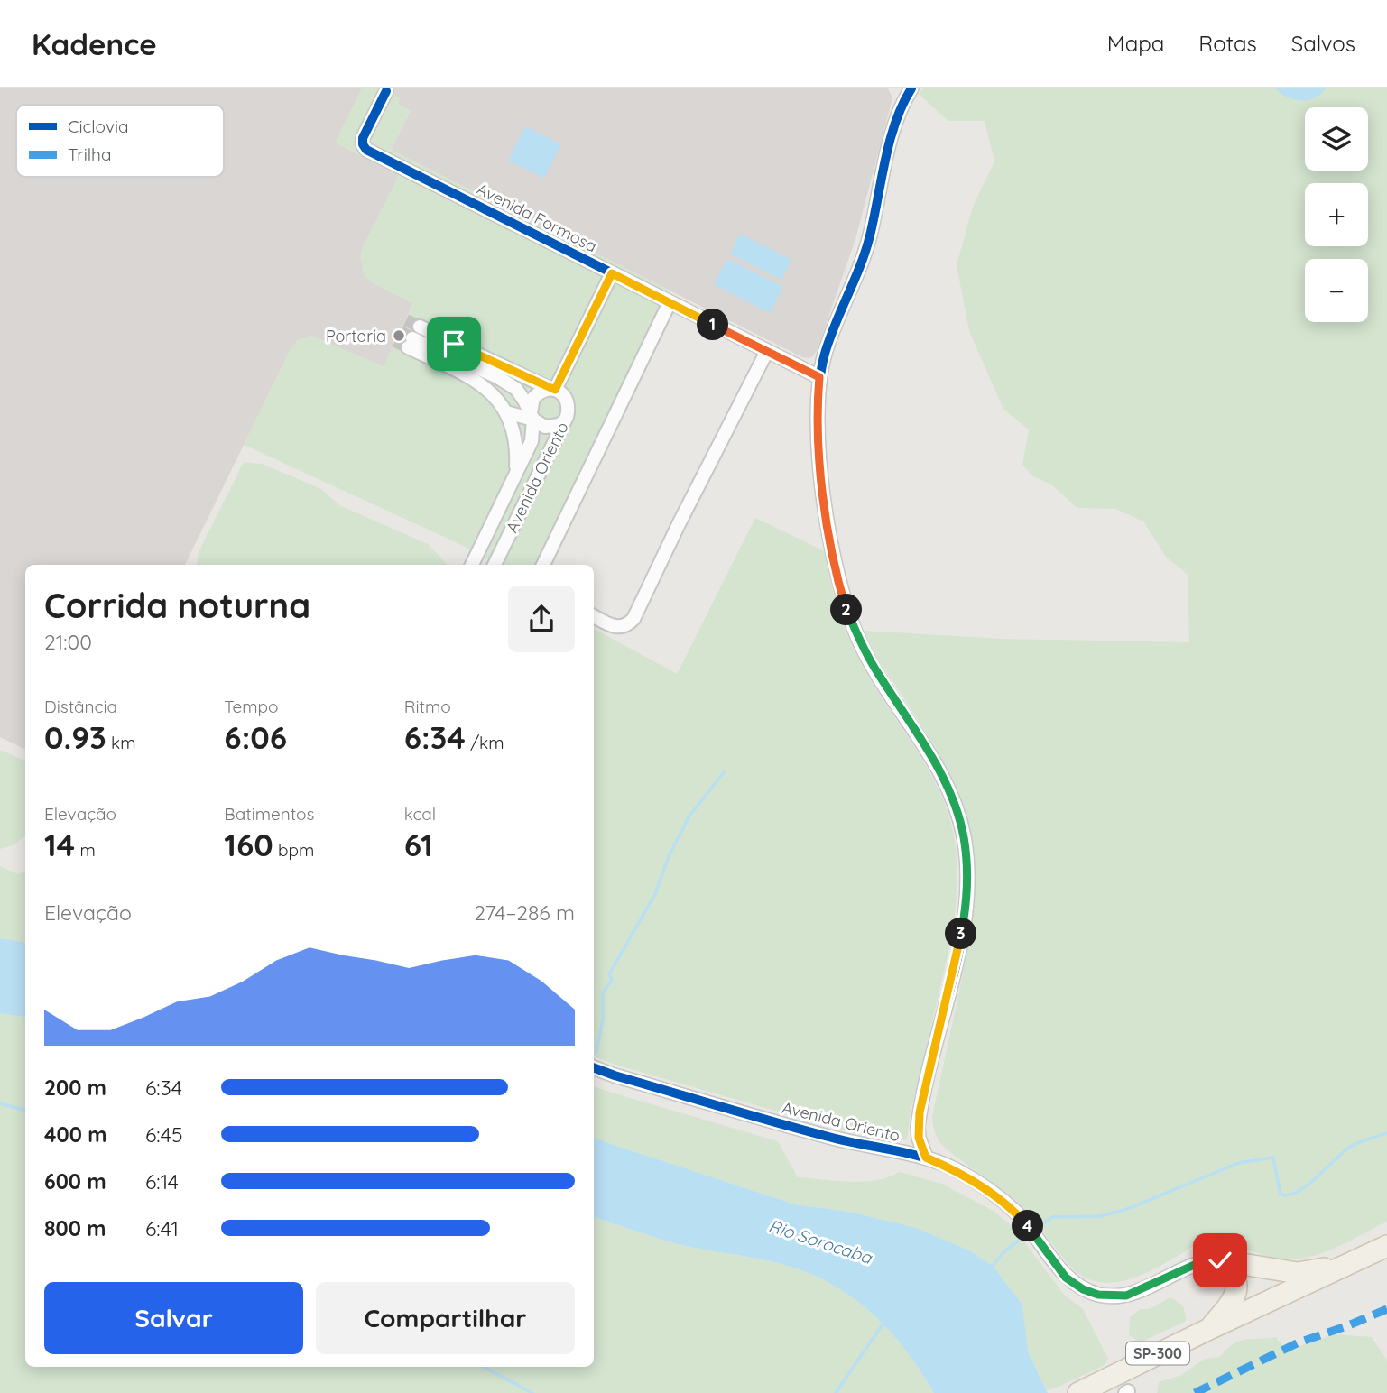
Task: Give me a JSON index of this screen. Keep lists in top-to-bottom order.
{
  "streets": {
    "main road": ["SP-300"],
    "street": ["Avenida Formosa", "Avenida Oriento"]
  },
  "water": ["Rio Sorocaba"],
  "places": ["Portaria"],
  "legend": ["Ciclovia", "Trilha"],
  "page": {
    "header": "Kadence",
    "nav": ["Mapa", "Rotas", "Salvos"],
    "map_buttons": ["+", "−"],
    "pins": [
      "1",
      "2",
      "3",
      "4"
    ],
    "heading": ["Corrida noturna", "21:00"],
    "stats": [
      ["Distância", "0.93 km"],
      ["Tempo", "6:06"],
      ["Ritmo", "6:34 /km"],
      ["Elevação", "14 m"],
      ["Batimentos", "160 bpm"],
      ["kcal", "61"]
    ],
    "chart": ["Elevação", "274–286 m"],
    "list": [
      {
        "name": "200 m",
        "note": "6:34"
      },
      {
        "name": "400 m",
        "note": "6:45"
      },
      {
        "name": "600 m",
        "note": "6:14"
      },
      {
        "name": "800 m",
        "note": "6:41"
      }
    ],
    "buttons": ["Salvar", "Compartilhar"]
  }
}
